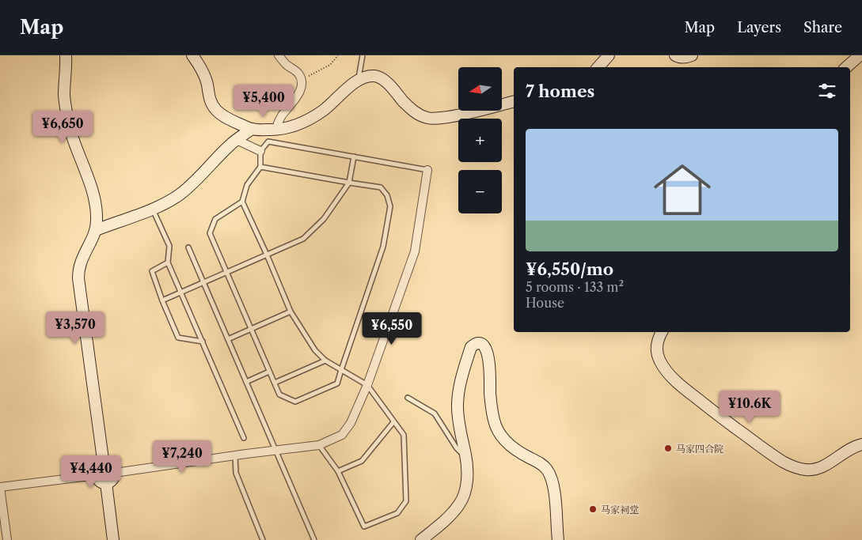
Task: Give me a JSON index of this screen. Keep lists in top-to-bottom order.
{
  "places": ["马家四合院", "马家祠堂"],
  "north": "left",
  "page": {
    "header": "Map",
    "nav": ["Map", "Layers", "Share"],
    "map_buttons": ["+", "−"],
    "heading": "7 homes",
    "price": [
      "¥5,400",
      "¥6,650",
      "¥3,570",
      "¥6,550",
      "¥10.6K",
      "¥7,240",
      "¥4,440"
    ],
    "list": [
      {
        "name": "¥6,550/mo",
        "note": "5 rooms · 133 m² · House"
      }
    ]
  }
}
